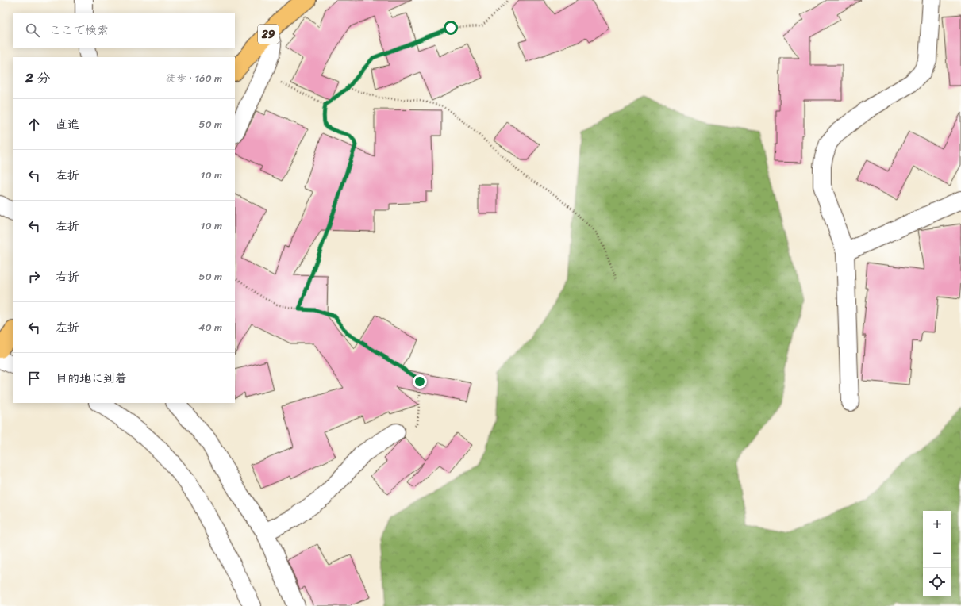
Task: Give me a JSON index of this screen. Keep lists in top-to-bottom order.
{
  "streets": {
    "main road": ["29"]
  },
  "page": {
    "search": "ここで検索",
    "heading": ["2 分", "徒歩 · 160 m"],
    "list": [
      ["直進", "50 m"],
      ["左折", "10 m"],
      ["左折", "10 m"],
      ["右折", "50 m"],
      ["左折", "40 m"],
      "目的地に到着"
    ],
    "map_buttons": ["+", "−"]
  }
}
